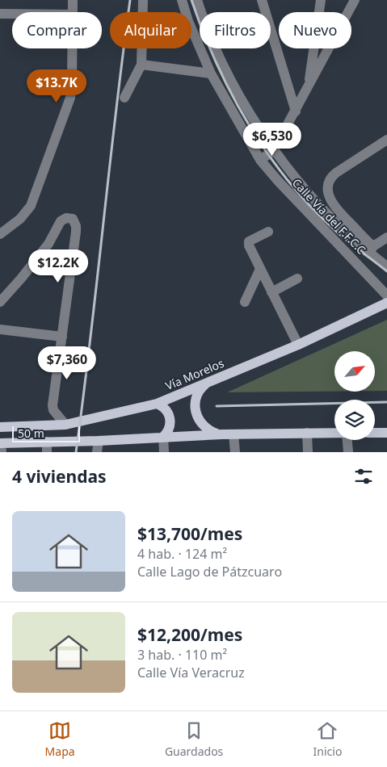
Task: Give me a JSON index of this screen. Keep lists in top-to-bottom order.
{
  "streets": {
    "main road": ["Vía Morelos"],
    "street": ["Calle Vía del F.F.C.C"]
  },
  "scale_bar": "50 m",
  "north": "top right",
  "page": {
    "chip": [
      "Comprar",
      "Alquilar",
      "Filtros",
      "Nuevo"
    ],
    "price": [
      "$13.7K",
      "$6,530",
      "$12.2K",
      "$7,360"
    ],
    "scale": "50 m",
    "heading": "4 viviendas",
    "list": [
      {
        "name": "$13,700/mes",
        "note": "4 hab. · 124 m² · Calle Lago de Pátzcuaro"
      },
      {
        "name": "$12,200/mes",
        "note": "3 hab. · 110 m² · Calle Vía Veracruz"
      }
    ],
    "tabs": ["Mapa", "Guardados", "Inicio"]
  }
}
